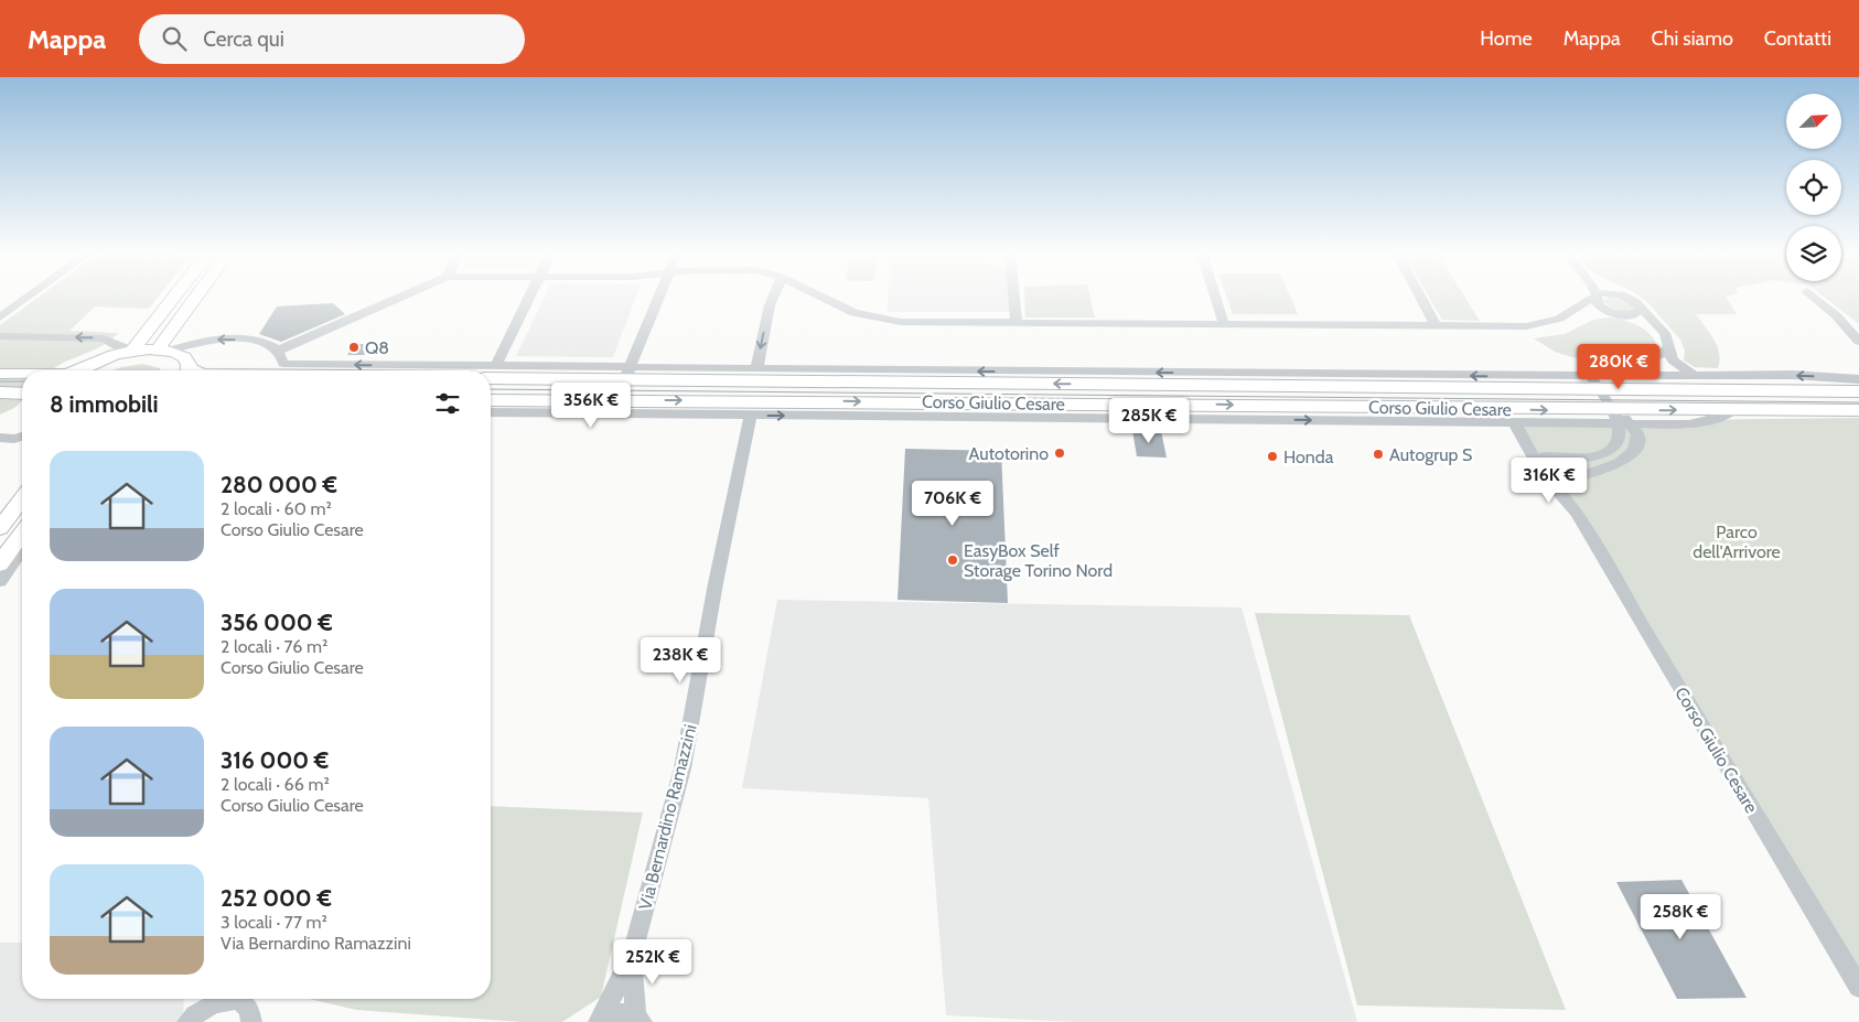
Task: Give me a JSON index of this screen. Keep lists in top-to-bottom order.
{
  "streets": {
    "main road": ["Corso Giulio Cesare"],
    "street": ["Via Bernardino Ramazzini"]
  },
  "crossings": [
    ["Corso Giulio Cesare", "Via Bernardino Ramazzini"]
  ],
  "parks": ["Parco dell'Arrivore"],
  "places": [
    "Q8",
    "Autotorino",
    "Autogrup S",
    "Honda",
    "EasyBox Self Storage Torino Nord"
  ],
  "north": "top right",
  "page": {
    "header": "Mappa",
    "search": "Cerca qui",
    "nav": [
      "Home",
      "Mappa",
      "Chi siamo",
      "Contatti"
    ],
    "price": [
      "280K €",
      "356K €",
      "285K €",
      "316K €",
      "706K €",
      "238K €",
      "258K €",
      "252K €"
    ],
    "heading": "8 immobili",
    "list": [
      {
        "name": "280 000 €",
        "note": "2 locali · 60 m² · Corso Giulio Cesare"
      },
      {
        "name": "356 000 €",
        "note": "2 locali · 76 m² · Corso Giulio Cesare"
      },
      {
        "name": "316 000 €",
        "note": "2 locali · 66 m² · Corso Giulio Cesare"
      },
      {
        "name": "252 000 €",
        "note": "3 locali · 77 m² · Via Bernardino Ramazzini"
      }
    ]
  }
}
